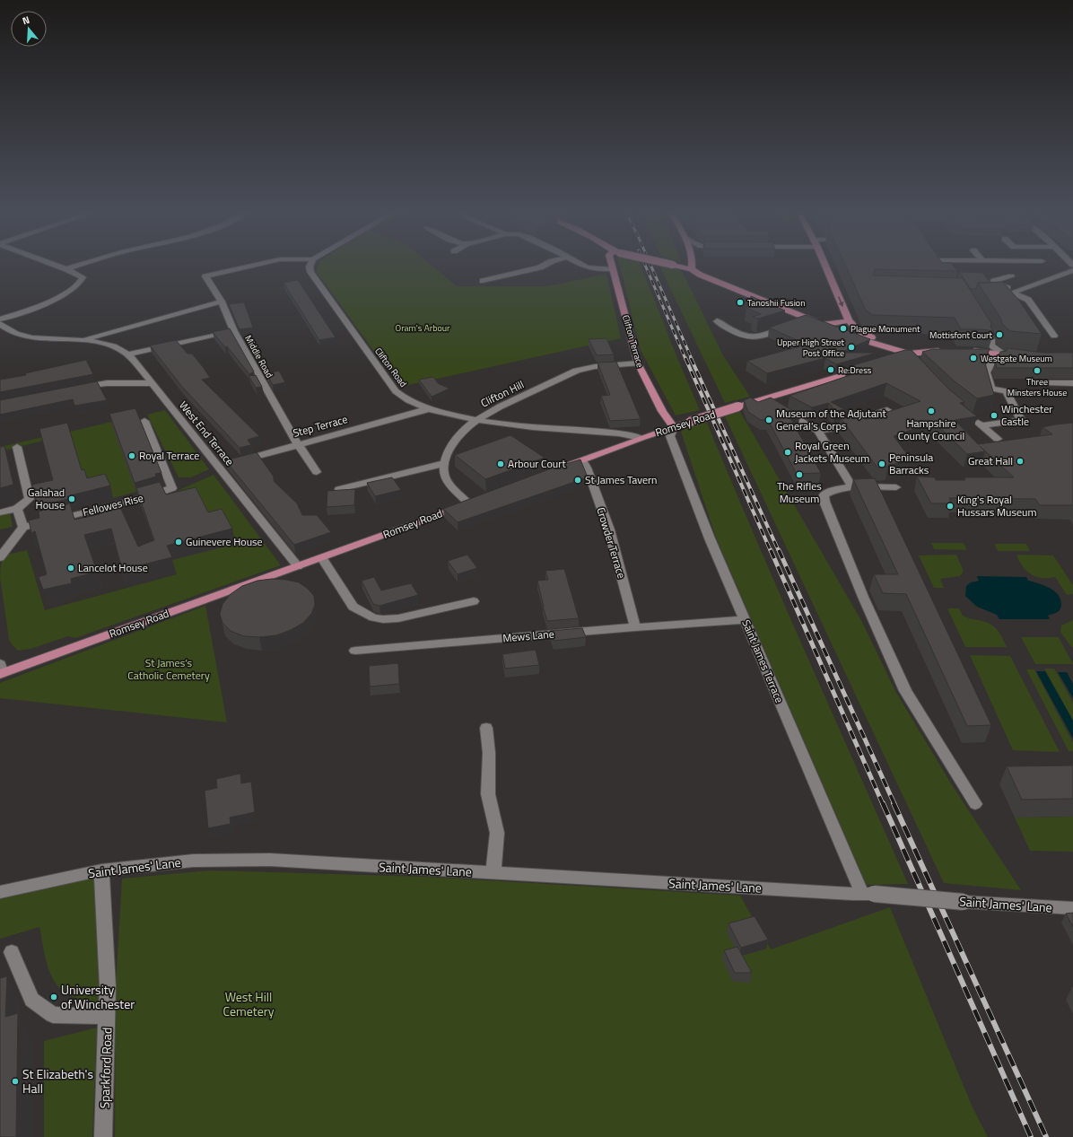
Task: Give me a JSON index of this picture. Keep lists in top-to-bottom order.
{
  "streets": {
    "main road": ["Clifton Terrace", "Romsey Road"],
    "street": [
      "Middle Road",
      "Clifton Road",
      "Clifton Hill",
      "Step Terrace",
      "West End Terrace",
      "Fellowes Rise",
      "Crowder Terrace",
      "Mews Lane",
      "Saint James Terrace",
      "Saint James' Lane",
      "Sparkford Road"
    ]
  },
  "crossings": [
    ["Clifton Terrace", "Clifton Hill"],
    ["Clifton Terrace", "Romsey Road"],
    ["Clifton Terrace", "Saint James Terrace"],
    ["Middle Road", "Step Terrace"],
    ["Clifton Road", "Clifton Hill"],
    ["Clifton Road", "Romsey Road"],
    ["Clifton Road", "Step Terrace"],
    ["Clifton Hill", "Romsey Road"],
    ["Romsey Road", "West End Terrace"],
    ["Romsey Road", "Crowder Terrace"],
    ["Romsey Road", "Saint James Terrace"],
    ["Step Terrace", "West End Terrace"],
    ["Crowder Terrace", "Mews Lane"],
    ["Mews Lane", "Saint James Terrace"],
    ["Saint James Terrace", "Saint James' Lane"],
    ["Saint James' Lane", "Sparkford Road"]
  ],
  "parks": ["Oram's Arbour", "St James’s Catholic Cemetery", "West Hill Cemetery"],
  "places": [
    "Tanoshii Fusion",
    "Plague Monument",
    "Mottisfont Court",
    "Upper High Street Post Office",
    "Westgate Museum",
    "Re:Dress",
    "Three Minsters House",
    "Hampshire County Council",
    "Winchester Castle",
    "Museum of the Adjutant General's Corps",
    "Royal Green Jackets Museum",
    "Royal Terrace",
    "Great Hall",
    "Arbour Court",
    "Peninsula Barracks",
    "The Rifles Museum",
    "St James Tavern",
    "Galahad House",
    "King's Royal Hussars Museum",
    "Guinevere House",
    "Lancelot House",
    "University of Winchester",
    "St Elizabeth's Hall"
  ],
  "north": "top"
}
